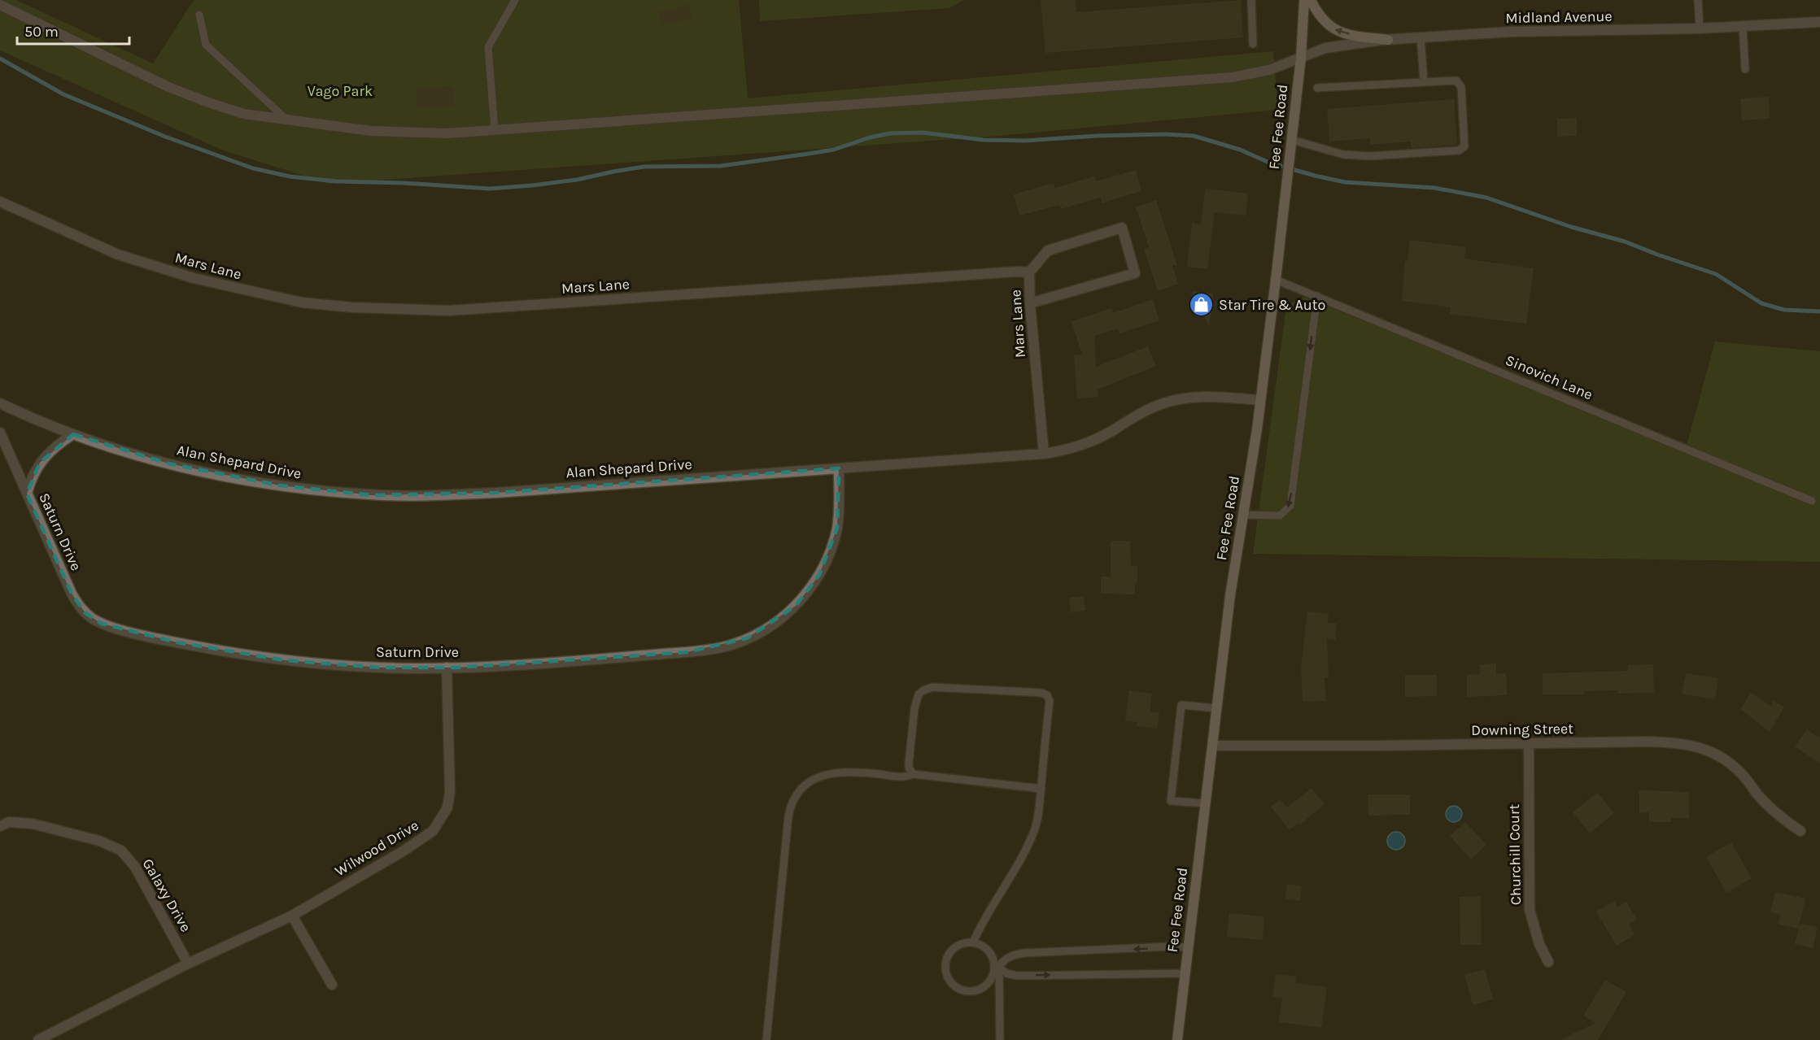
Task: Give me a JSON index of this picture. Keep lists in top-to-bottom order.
{
  "streets": {
    "street": [
      "Midland Avenue",
      "Fee Fee Road",
      "Mars Lane",
      "Alan Shepard Drive",
      "Saturn Drive",
      "Downing Street",
      "Wilwood Drive",
      "Churchill Court",
      "Galaxy Drive"
    ],
    "lane": ["Sinovich Lane"]
  },
  "crossings": [
    ["Midland Avenue", "Fee Fee Road"],
    ["Fee Fee Road", "Sinovich Lane"],
    ["Fee Fee Road", "Alan Shepard Drive"],
    ["Fee Fee Road", "Downing Street"],
    ["Mars Lane", "Alan Shepard Drive"],
    ["Alan Shepard Drive", "Saturn Drive"],
    ["Saturn Drive", "Wilwood Drive"],
    ["Downing Street", "Churchill Court"],
    ["Wilwood Drive", "Galaxy Drive"]
  ],
  "parks": ["Vago Park"],
  "places": {
    "shop": ["Star Tire & Auto"]
  },
  "scale_bar": "50 m"
}
